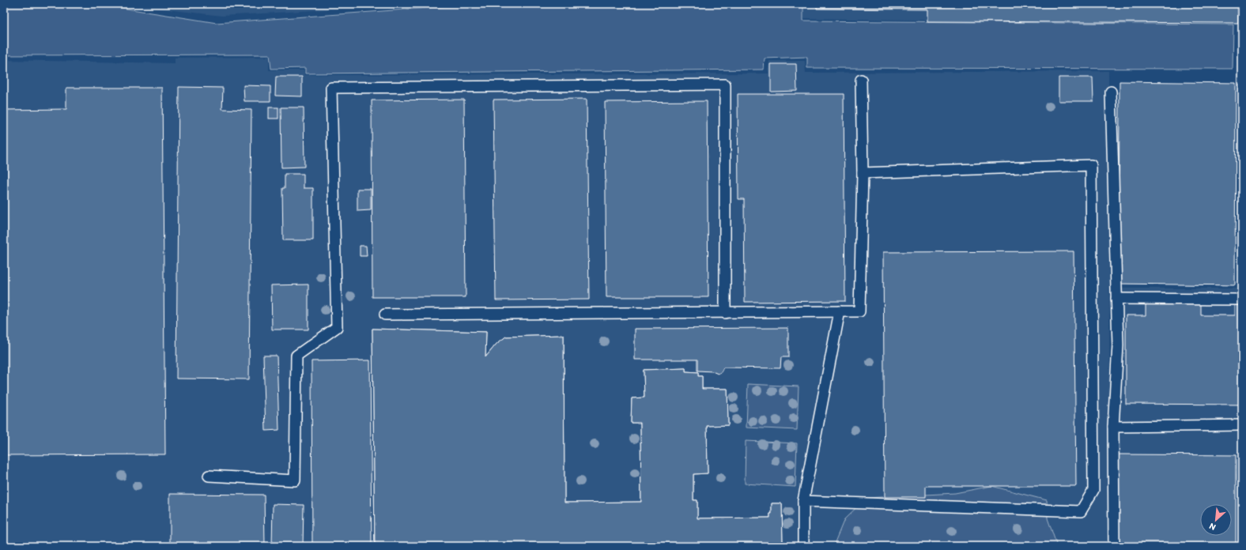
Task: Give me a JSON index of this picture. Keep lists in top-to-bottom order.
{
  "north": "bottom left"
}
